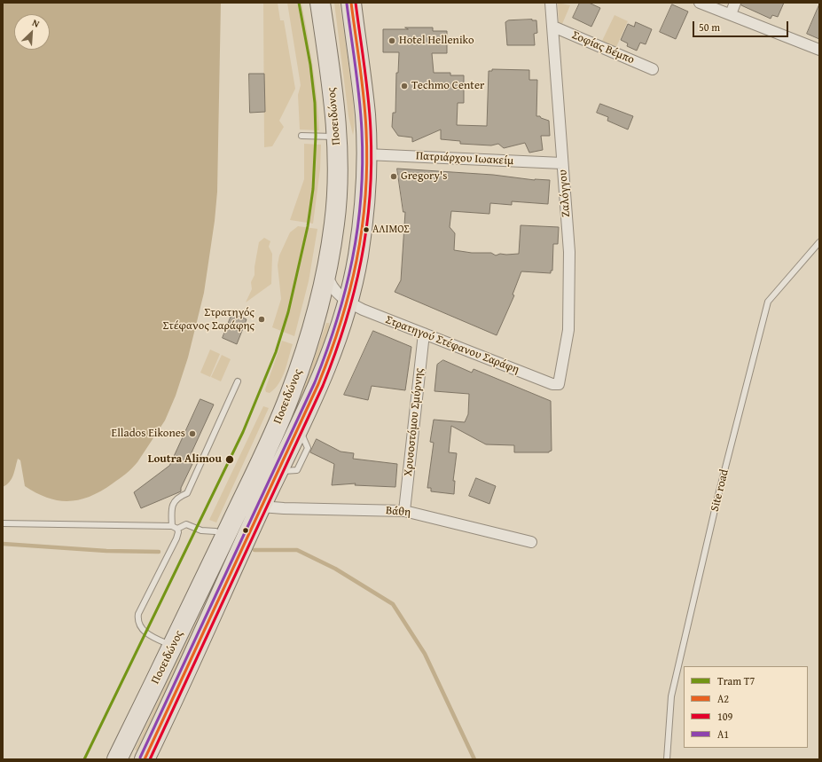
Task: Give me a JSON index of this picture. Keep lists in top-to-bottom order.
{
  "streets": {
    "highway": ["Ποσειδώνος"],
    "street": [
      "Σοφίας Βέμπο",
      "Πατριάρχου Ιωακείμ",
      "Ζαλόγγου",
      "Στρατηγού Στέφανου Σαράφη",
      "Χρυσοστόμου Σμύρνης",
      "Βάθη"
    ],
    "lane": ["Site road"]
  },
  "crossings": [
    ["Σοφίας Βέμπο", "Ζαλόγγου"],
    ["Ποσειδώνος", "Πατριάρχου Ιωακείμ"],
    ["Ποσειδώνος", "Στρατηγού Στέφανου Σαράφη"],
    ["Ποσειδώνος", "Βάθη"],
    ["Πατριάρχου Ιωακείμ", "Ζαλόγγου"],
    ["Ζαλόγγου", "Στρατηγού Στέφανου Σαράφη"],
    ["Στρατηγού Στέφανου Σαράφη", "Χρυσοστόμου Σμύρνης"],
    ["Χρυσοστόμου Σμύρνης", "Βάθη"]
  ],
  "places": [
    "Hotel Helleniko",
    "Techmo Center",
    "Gregory's",
    "ΑΛΙΜΟΣ",
    "Στρατηγός Στέφανος Σαράφης",
    "Ellados Eikones",
    "Loutra Alimou"
  ],
  "lines": [
    "tram line Τ7",
    "transit line Α2",
    "transit line 109",
    "transit line Α1"
  ],
  "legend": [
    "Tram Τ7",
    "Α2",
    "109",
    "Α1"
  ],
  "scale_bar": "50 m",
  "north": "top right"
}
